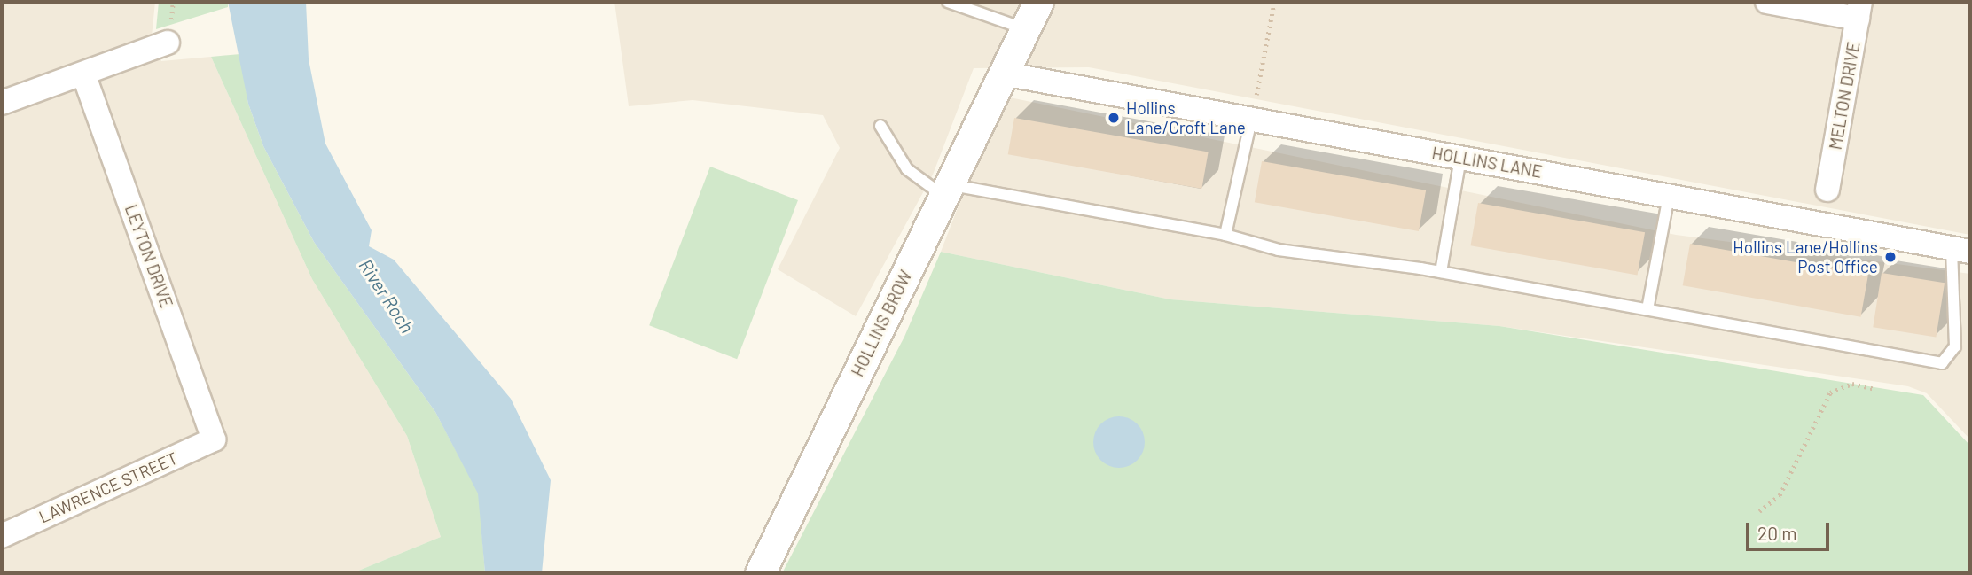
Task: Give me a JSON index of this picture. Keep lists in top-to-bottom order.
{
  "streets": {
    "street": [
      "MELTON DRIVE",
      "HOLLINS LANE",
      "LEYTON DRIVE",
      "HOLLINS BROW",
      "LAWRENCE STREET"
    ]
  },
  "crossings": [
    ["HOLLINS LANE", "HOLLINS BROW"],
    ["LEYTON DRIVE", "LAWRENCE STREET"]
  ],
  "water": ["River Roch"],
  "places": ["Hollins Lane/Croft Lane", "Hollins Lane/Hollins Post Office"],
  "scale_bar": "20 m"
}
